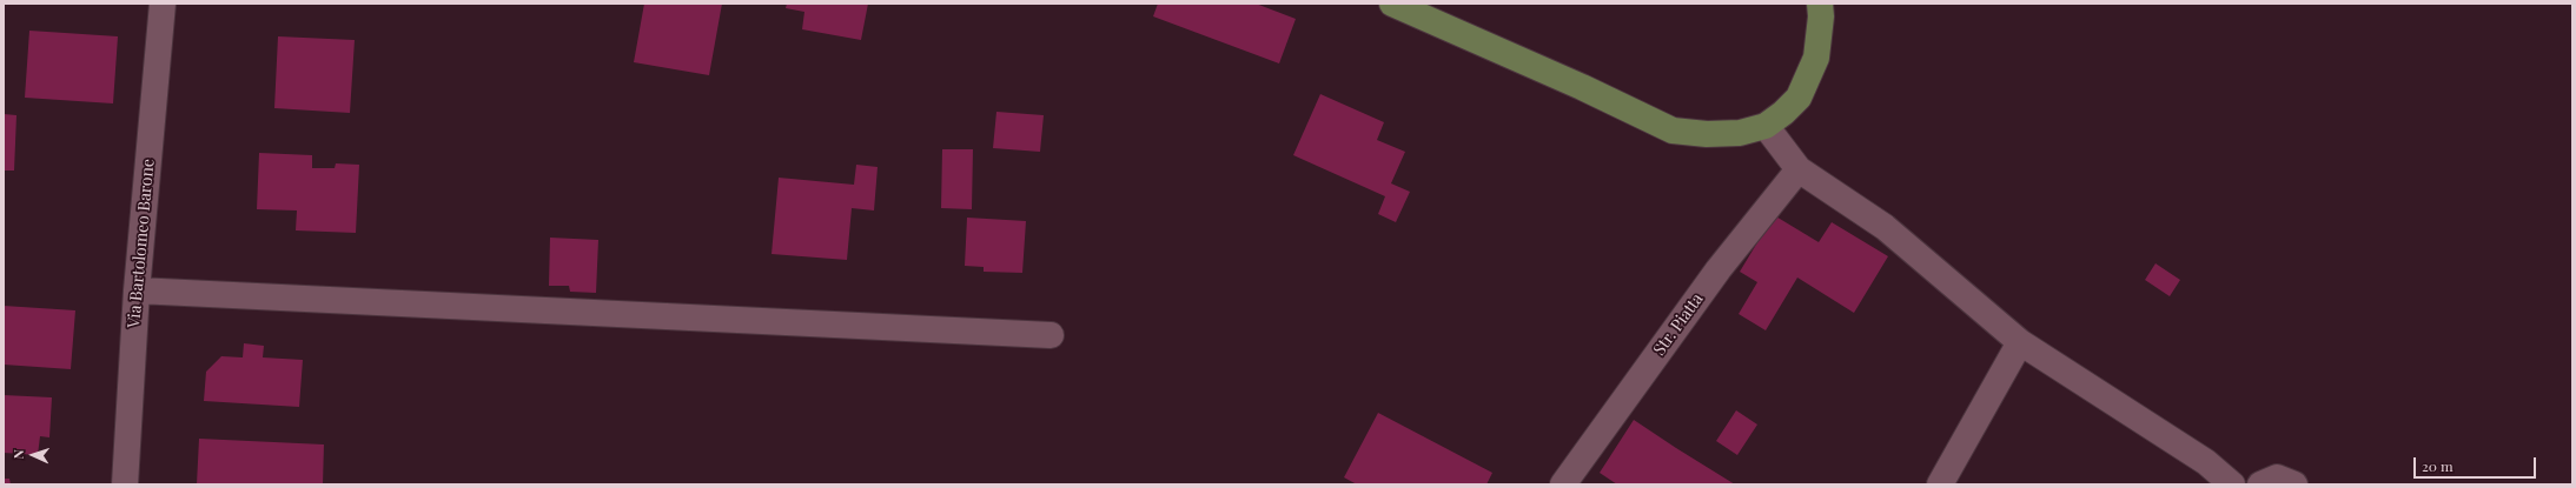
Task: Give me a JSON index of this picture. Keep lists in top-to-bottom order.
{
  "streets": {
    "street": ["Via Bartolomeo Barone", "Str. Piatta"]
  },
  "scale_bar": "20 m",
  "north": "left"
}
